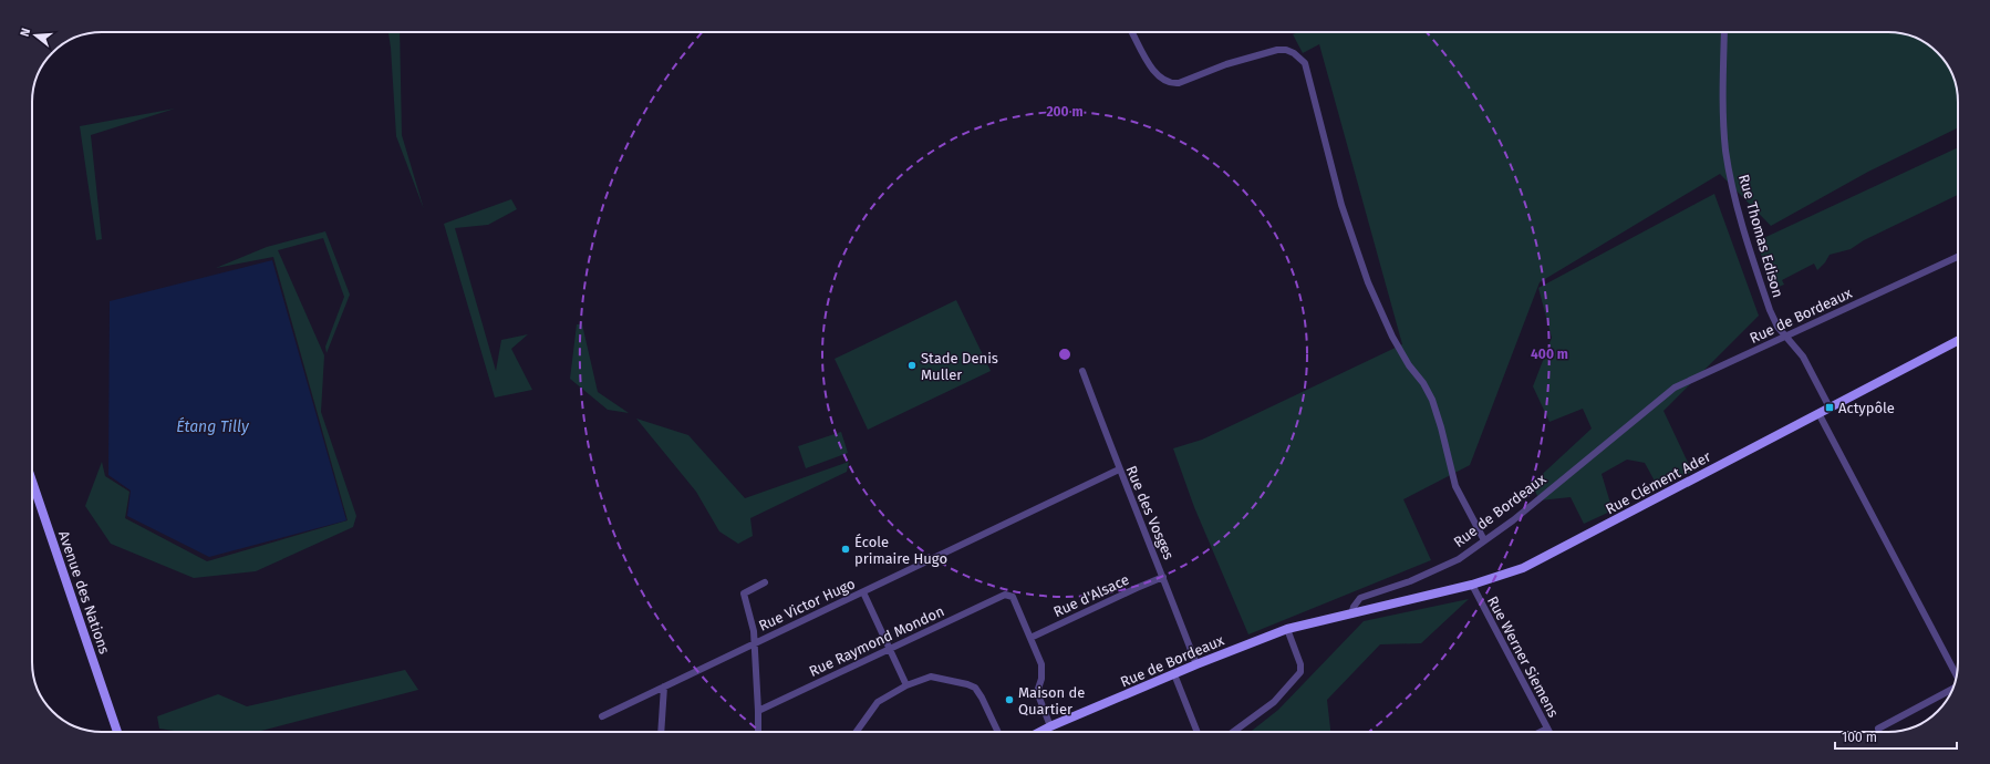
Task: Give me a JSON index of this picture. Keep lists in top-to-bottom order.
{
  "streets": {
    "street": [
      "Rue Thomas Edison",
      "Rue de Bordeaux",
      "Rue Clément Ader",
      "Rue des Vosges",
      "Avenue des Nations",
      "Rue d'Alsace",
      "Rue Victor Hugo",
      "Rue Raymond Mondon",
      "Rue Werner Siemens"
    ]
  },
  "crossings": [
    ["Rue Thomas Edison", "Rue de Bordeaux"],
    ["Rue Thomas Edison", "Rue Clément Ader"],
    ["Rue de Bordeaux", "Rue Clément Ader"],
    ["Rue de Bordeaux", "Rue des Vosges"],
    ["Rue Clément Ader", "Rue Werner Siemens"],
    ["Rue des Vosges", "Rue d'Alsace"],
    ["Rue des Vosges", "Rue Victor Hugo"],
    ["Rue d'Alsace", "Rue Raymond Mondon"]
  ],
  "water": ["Étang Tilly"],
  "places": {
    "other": ["Stade Denis Muller", "École primaire Hugo", "Maison de Quartier"],
    "transit": ["Actypôle"]
  },
  "scale_bar": "100 m",
  "north": "left",
  "rings": ["200 m", "400 m"]
}
